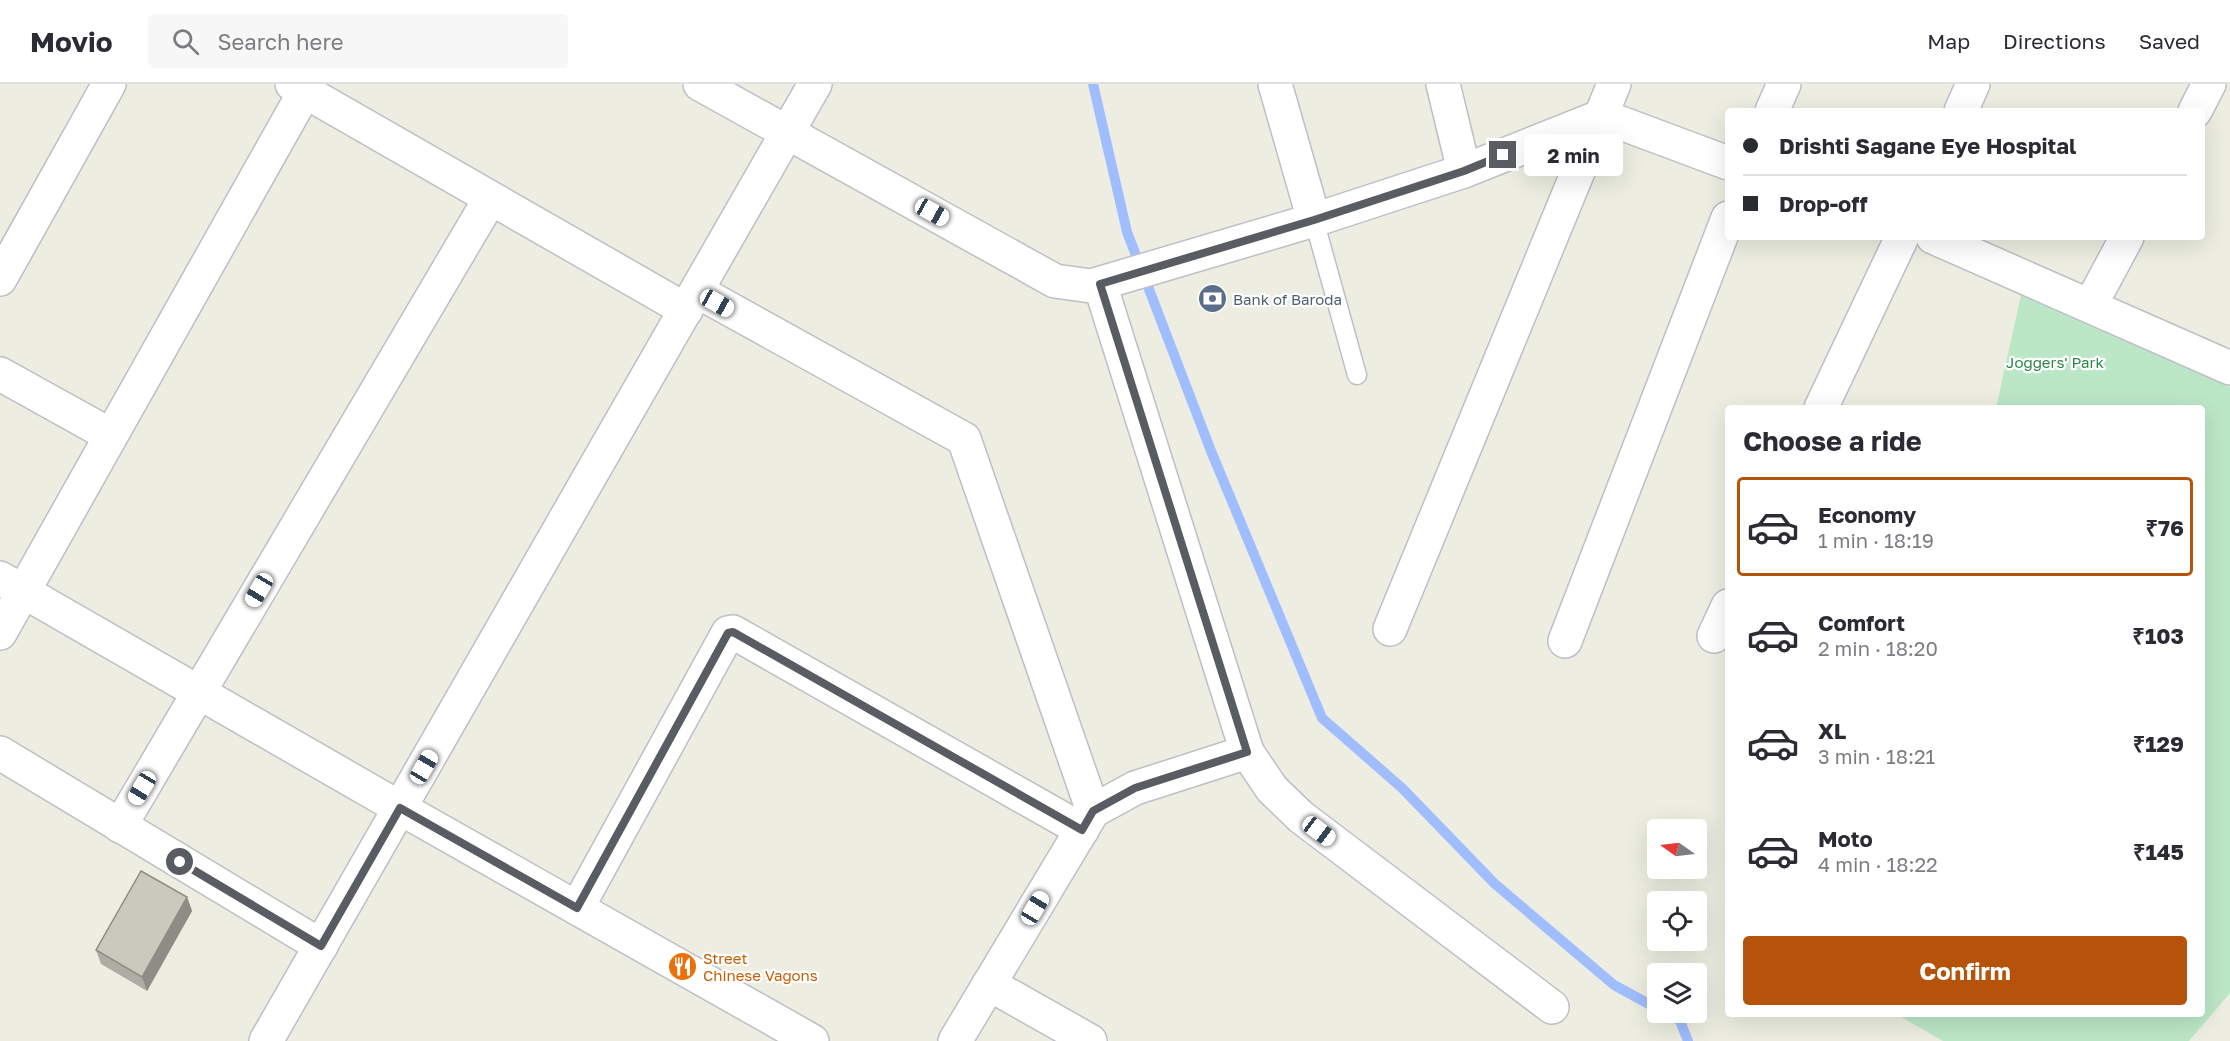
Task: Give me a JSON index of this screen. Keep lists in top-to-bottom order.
{
  "parks": ["Joggers' Park"],
  "places": {
    "bank": ["Bank of Baroda"],
    "restaurant": ["Street Chinese Vagons"]
  },
  "north": "left",
  "page": {
    "header": "Movio",
    "search": "Search here",
    "nav": ["Map", "Directions", "Saved"],
    "banner": ["Drishti Sagane Eye Hospital", "Drop-off"],
    "bubble": "2 min",
    "heading": "Choose a ride",
    "list": [
      {
        "name": "Economy",
        "note": "1 min · 18:19",
        "value": "₹76"
      },
      {
        "name": "Comfort",
        "note": "2 min · 18:20",
        "value": "₹103"
      },
      {
        "name": "XL",
        "note": "3 min · 18:21",
        "value": "₹129"
      },
      {
        "name": "Moto",
        "note": "4 min · 18:22",
        "value": "₹145"
      }
    ],
    "buttons": "Confirm"
  }
}
